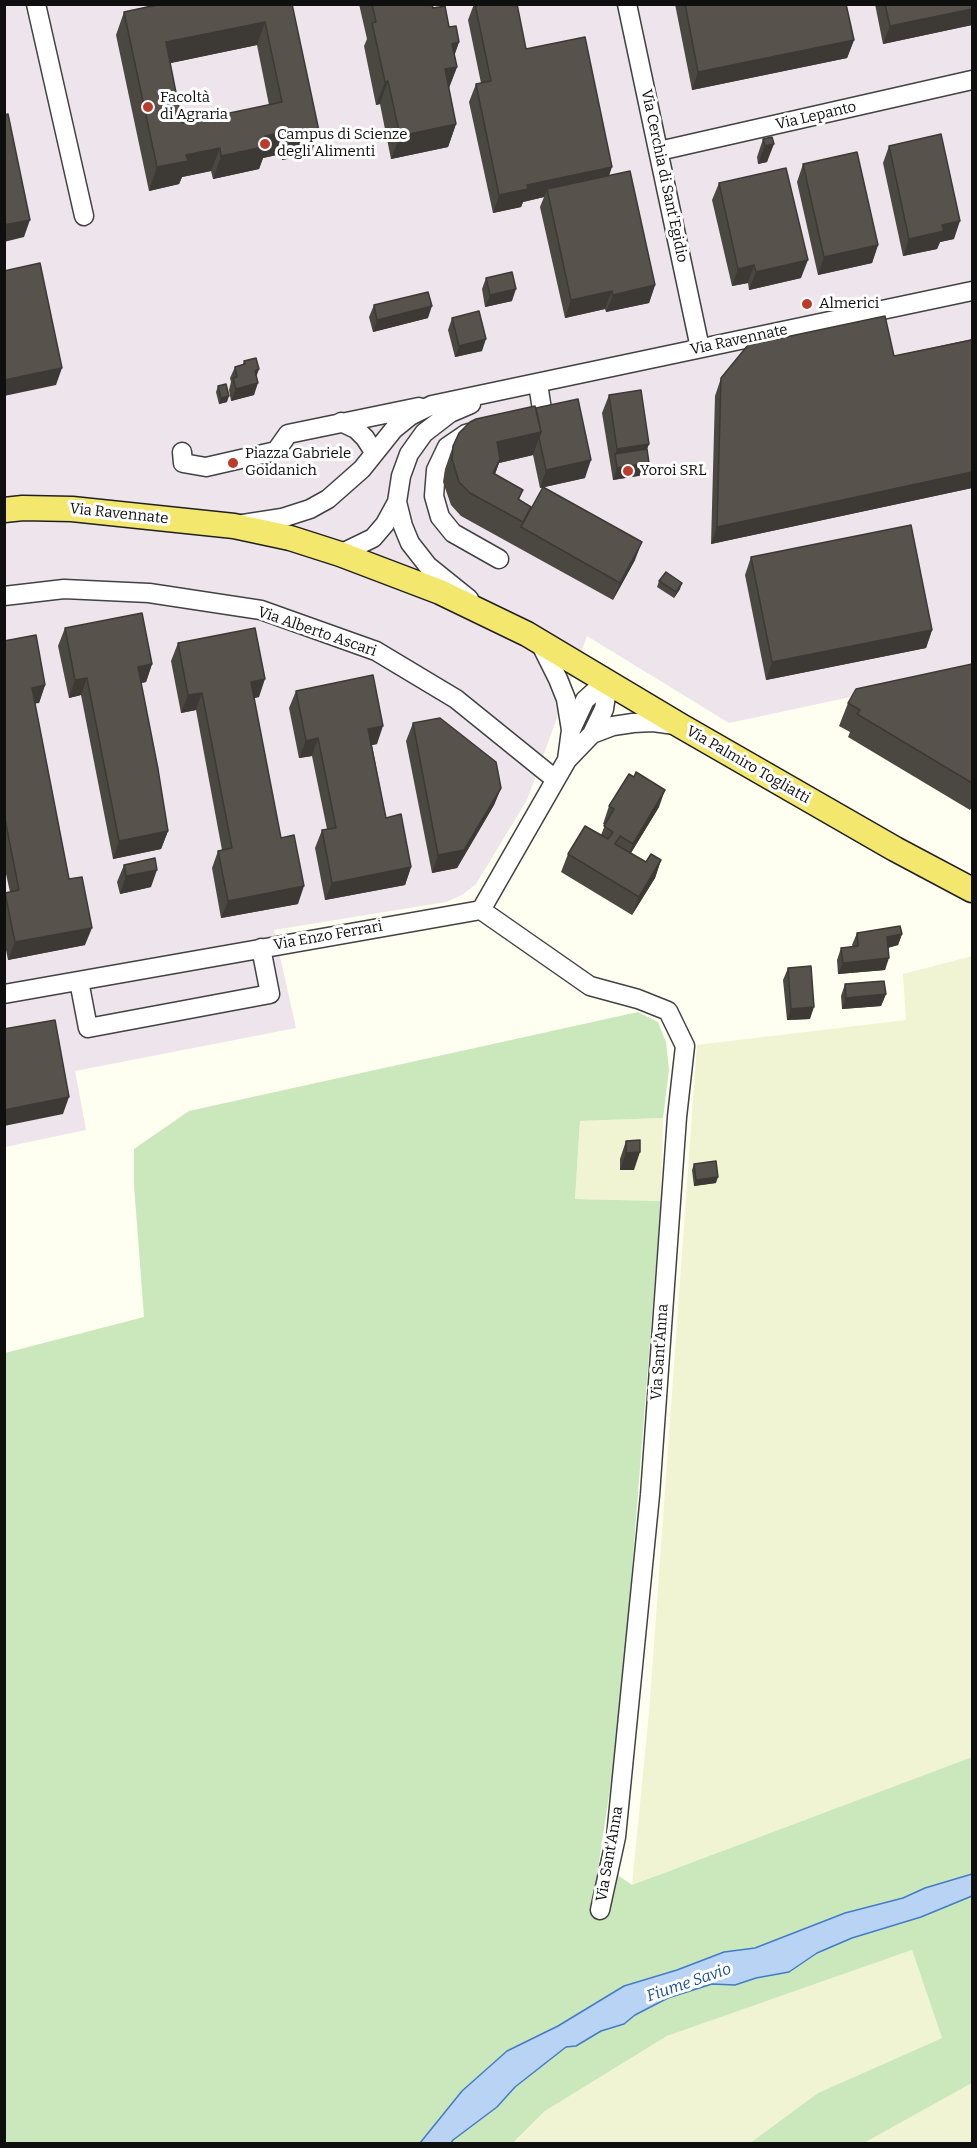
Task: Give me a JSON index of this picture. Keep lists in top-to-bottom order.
{
  "streets": {
    "main road": ["Via Ravennate", "Via Palmiro Togliatti"],
    "street": [
      "Via Lepanto",
      "Via Cerchia di Sant'Egidio",
      "Via Alberto Ascari",
      "Via Enzo Ferrari",
      "Via Sant'Anna"
    ]
  },
  "crossings": [
    ["Via Lepanto", "Via Cerchia di Sant'Egidio"],
    ["Via Cerchia di Sant'Egidio", "Via Ravennate"],
    ["Via Ravennate", "Via Palmiro Togliatti"],
    ["Via Enzo Ferrari", "Via Sant'Anna"]
  ],
  "water": ["Fiume Savio"],
  "places": [
    "Facoltà di Agraria",
    "Campus di Scienze degli Alimenti",
    "Almerici",
    "Piazza Gabriele Goidanich",
    "Yoroi SRL"
  ]
}
